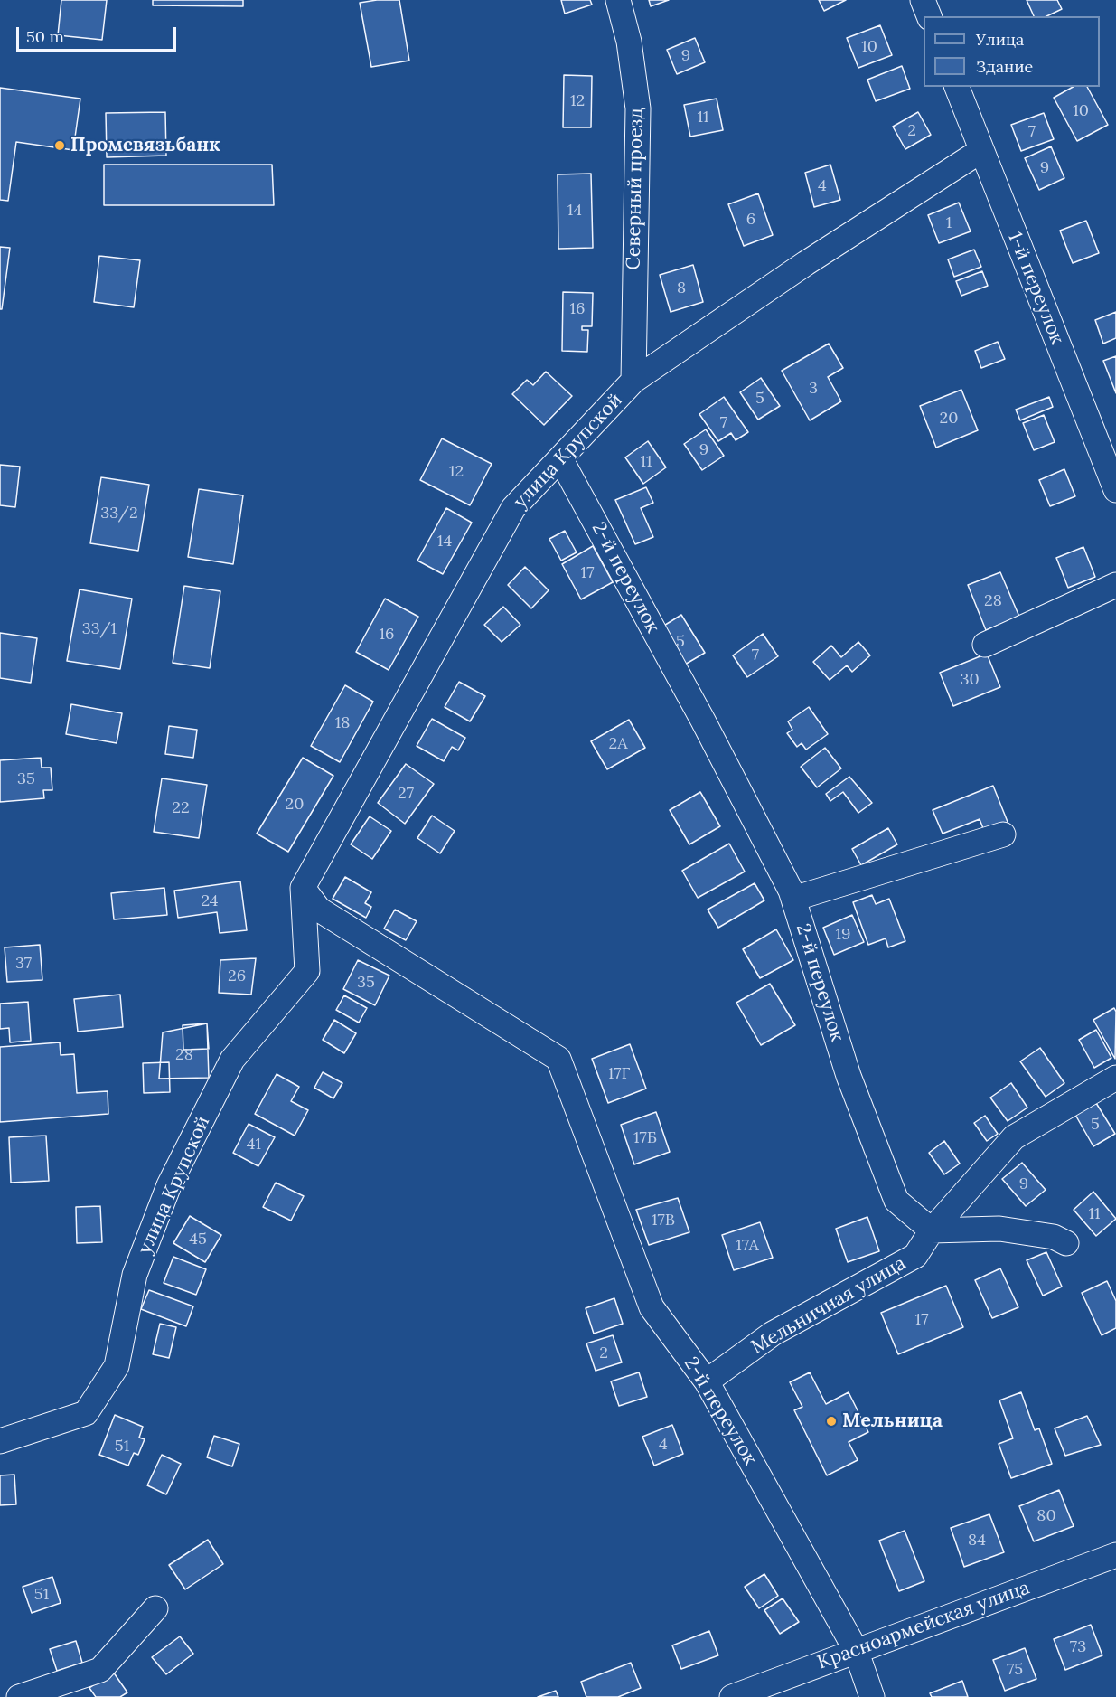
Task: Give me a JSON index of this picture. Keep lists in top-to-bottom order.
{
  "streets": {
    "street": [
      "Северный проезд",
      "1-й переулок",
      "улица Крупской",
      "2-й переулок",
      "Мельничная улица",
      "Красноармейская улица"
    ]
  },
  "crossings": [
    ["Северный проезд", "улица Крупской"],
    ["1-й переулок", "улица Крупской"],
    ["улица Крупской", "2-й переулок"],
    ["2-й переулок", "Мельничная улица"],
    ["2-й переулок", "Красноармейская улица"]
  ],
  "places": ["Промсвязьбанк", "Мельница"],
  "house_numbers": [
    "10",
    "9",
    "12",
    "10",
    "11",
    "2",
    "7",
    "9",
    "4",
    "14",
    "6",
    "1",
    "8",
    "16",
    "3",
    "5",
    "20",
    "7",
    "9",
    "11",
    "12",
    "33/2",
    "14",
    "17",
    "28",
    "33/1",
    "16",
    "5",
    "7",
    "30",
    "18",
    "2А",
    "35",
    "27",
    "20",
    "22",
    "24",
    "19",
    "37",
    "26",
    "35",
    "28",
    "17Г",
    "5",
    "17Б",
    "41",
    "9",
    "11",
    "17В",
    "45",
    "17А",
    "17",
    "2",
    "4",
    "51",
    "80",
    "84",
    "51",
    "73",
    "75"
  ],
  "legend": ["Улица", "Здание"],
  "scale_bar": "50 m"
}
